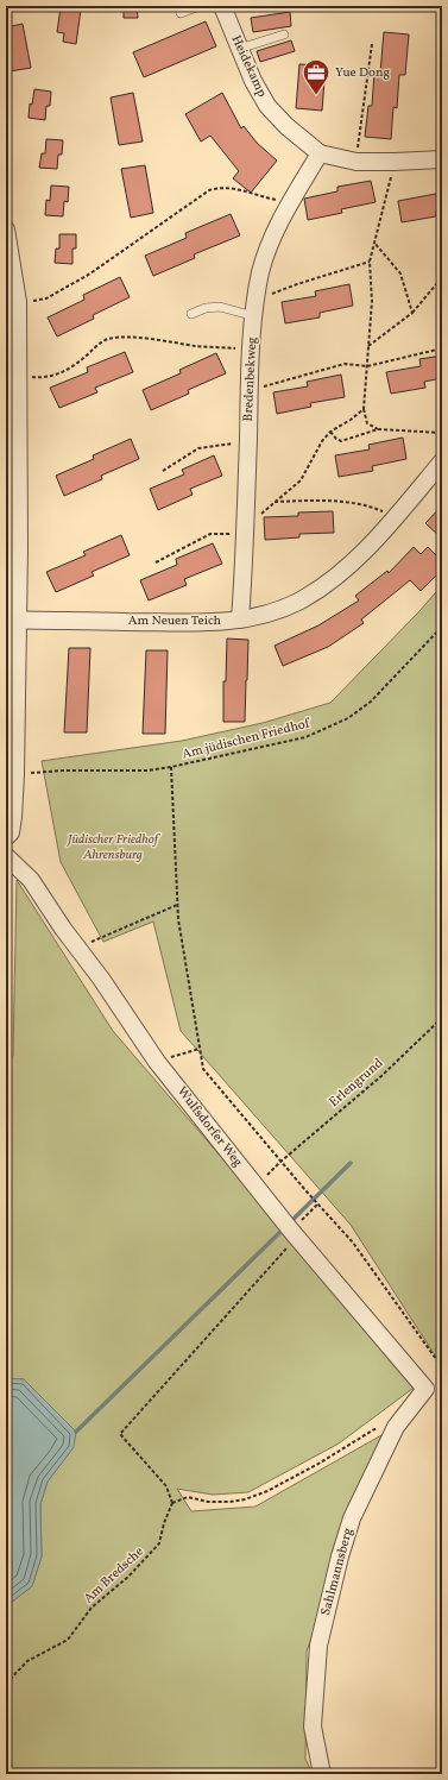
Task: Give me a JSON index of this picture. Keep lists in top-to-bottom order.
{
  "streets": {
    "street": [
      "Heidekamp",
      "Bredenbekweg",
      "Am Neuen Teich",
      "Wulfsdorfer Weg",
      "Sahlmannsberg"
    ],
    "path": ["Am jüdischen Friedhof", "Erlengrund", "Am Bredsche"]
  },
  "crossings": [
    ["Heidekamp", "Bredenbekweg"],
    ["Bredenbekweg", "Am Neuen Teich"],
    ["Erlengrund", "Wulfsdorfer Weg"],
    ["Wulfsdorfer Weg", "Sahlmannsberg"]
  ],
  "parks": ["Jüdischer Friedhof Ahrensburg"],
  "places": {
    "office": ["Yue Dong"]
  }
}
